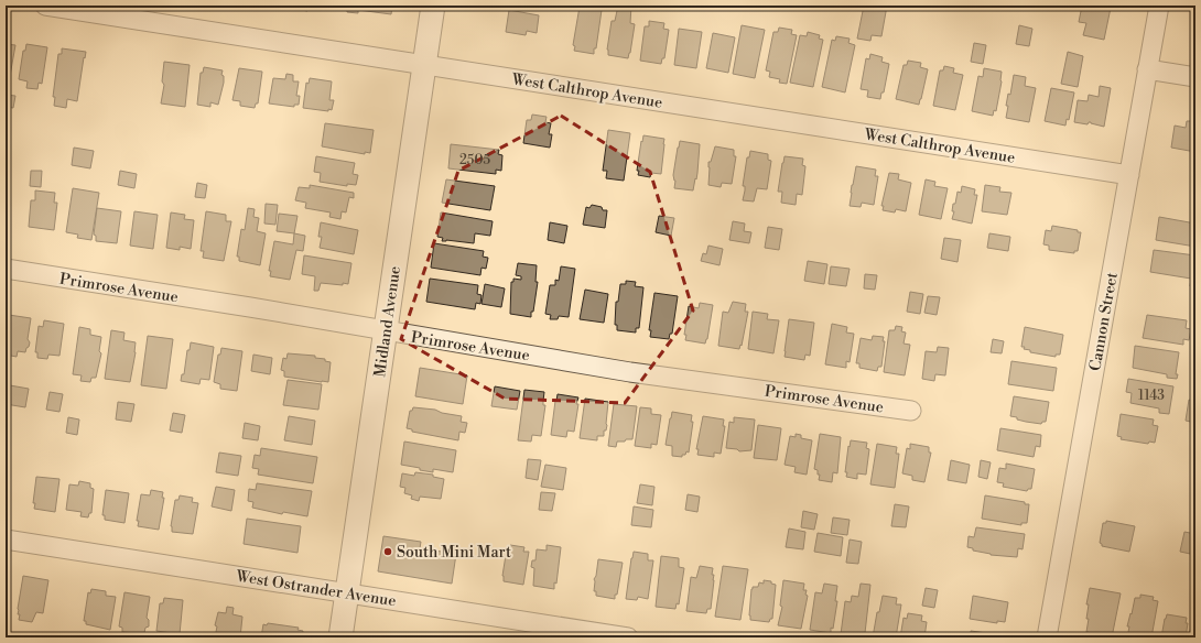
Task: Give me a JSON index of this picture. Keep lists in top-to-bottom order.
{
  "streets": {
    "street": [
      "West Calthrop Avenue",
      "Primrose Avenue",
      "Midland Avenue",
      "Cannon Street",
      "West Ostrander Avenue"
    ]
  },
  "crossings": [
    ["West Calthrop Avenue", "Midland Avenue"],
    ["West Calthrop Avenue", "Cannon Street"],
    ["Primrose Avenue", "Midland Avenue"],
    ["Midland Avenue", "West Ostrander Avenue"]
  ],
  "places": ["South Mini Mart"],
  "house_numbers": ["2505", "1143"]
}
